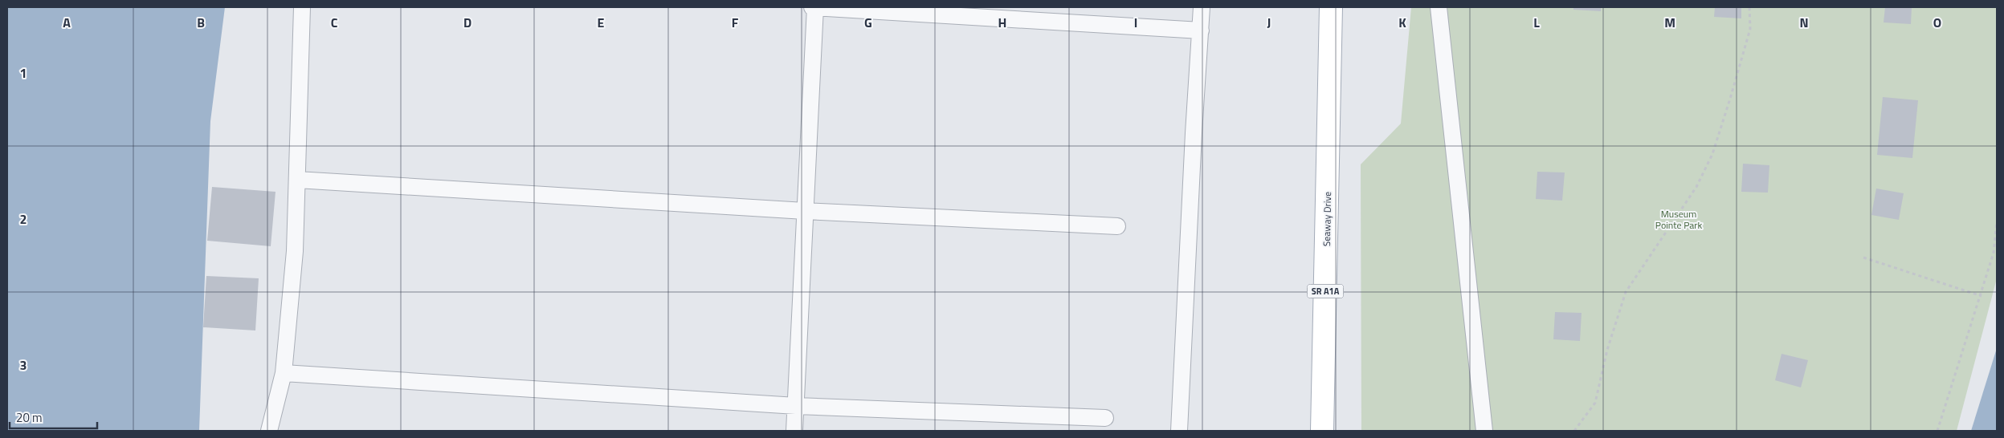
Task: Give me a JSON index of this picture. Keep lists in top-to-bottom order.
{
  "streets": {
    "main road": ["Seaway Drive", "SR A1A"]
  },
  "parks": ["Museum Pointe Park"],
  "scale_bar": "20 m",
  "grid": {
    "columns": [
      "A",
      "B",
      "C",
      "D",
      "E",
      "F",
      "G",
      "H",
      "I",
      "J",
      "K",
      "L",
      "M",
      "N",
      "O"
    ],
    "rows": ["1", "2", "3"]
  }
}
